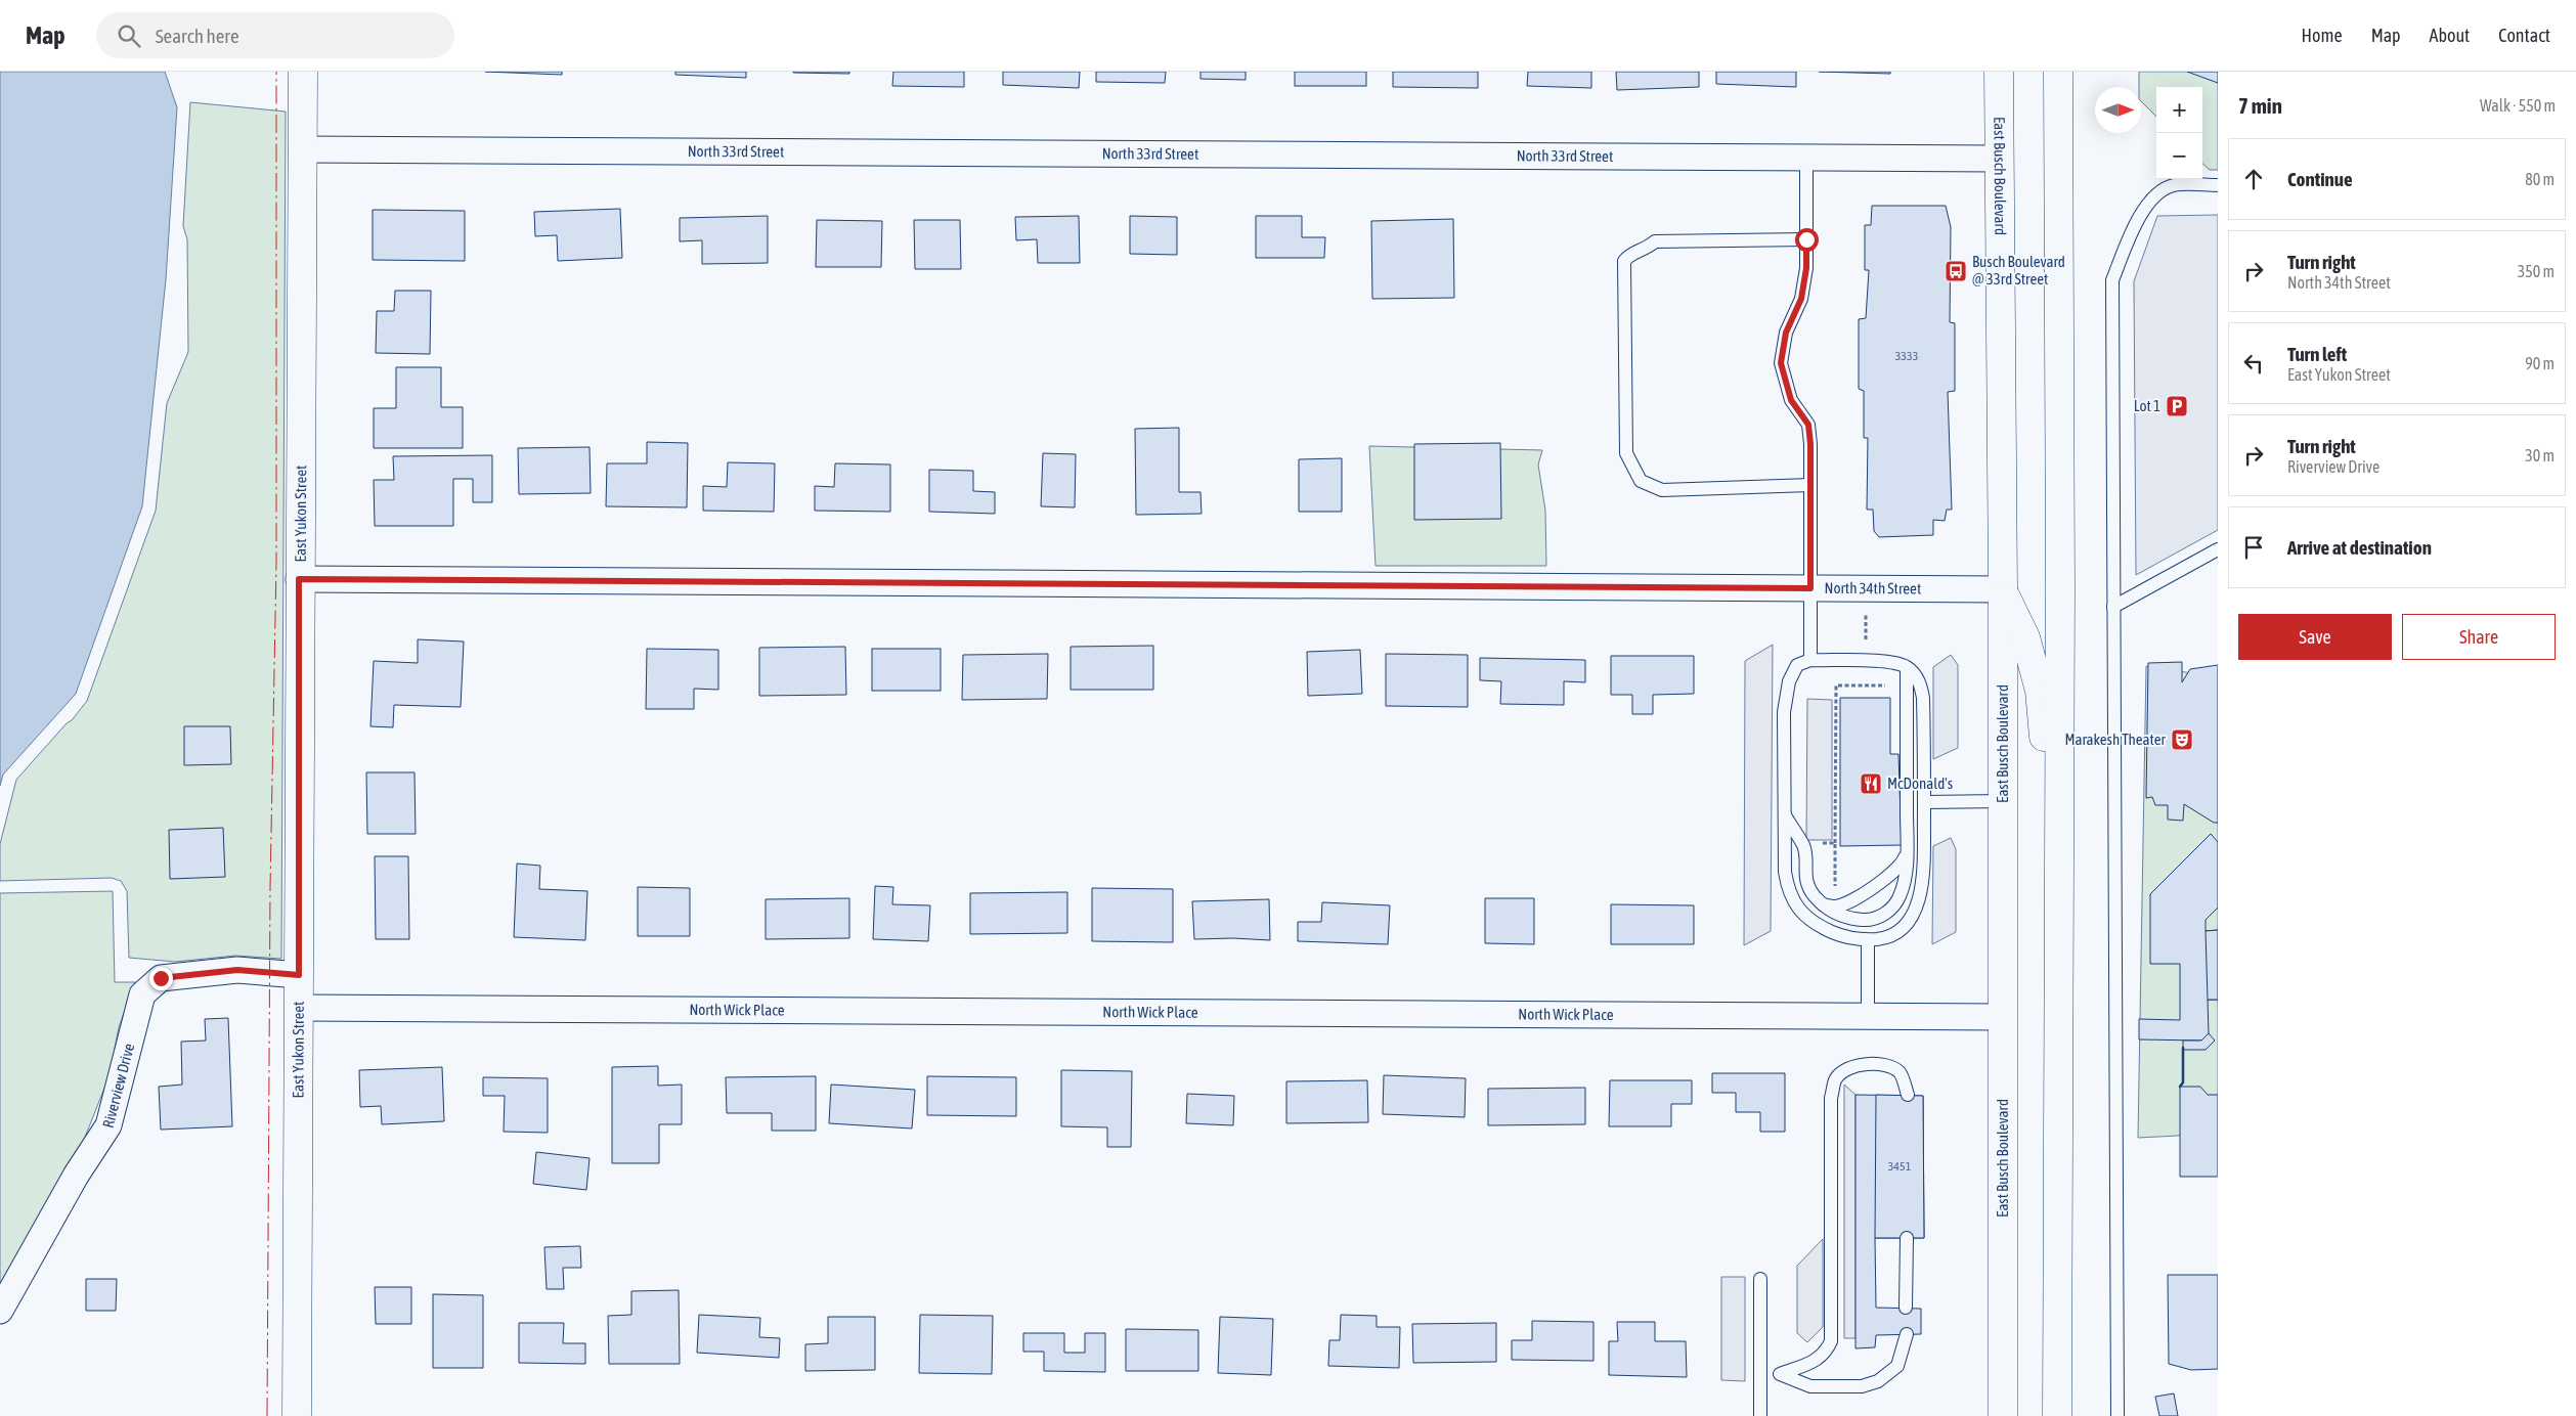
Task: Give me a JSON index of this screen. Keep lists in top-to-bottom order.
{
  "streets": {
    "main road": ["East Busch Boulevard", "East Yukon Street"],
    "street": [
      "North 33rd Street",
      "North 34th Street",
      "North Wick Place",
      "Riverview Drive"
    ]
  },
  "crossings": [
    ["North 33rd Street", "East Busch Boulevard"],
    ["North 33rd Street", "East Yukon Street"],
    ["East Busch Boulevard", "North 34th Street"],
    ["East Busch Boulevard", "North Wick Place"],
    ["East Yukon Street", "North 34th Street"],
    ["East Yukon Street", "North Wick Place"],
    ["East Yukon Street", "Riverview Drive"]
  ],
  "places": {
    "bus stop": ["Busch Boulevard @ 33rd Street"],
    "parking": ["Lot 1"],
    "theatre": ["Marakesh Theater"],
    "restaurant": ["McDonald's"]
  },
  "house_numbers": ["3333", "3451"],
  "north": "right",
  "page": {
    "header": "Map",
    "search": "Search here",
    "nav": [
      "Home",
      "Map",
      "About",
      "Contact"
    ],
    "heading": ["7 min", "Walk · 550 m"],
    "map_buttons": ["+", "−"],
    "list": [
      ["Continue", "80 m"],
      ["Turn right", "North 34th Street", "350 m"],
      ["Turn left", "East Yukon Street", "90 m"],
      ["Turn right", "Riverview Drive", "30 m"],
      "Arrive at destination"
    ],
    "buttons": ["Save", "Share"]
  }
}
